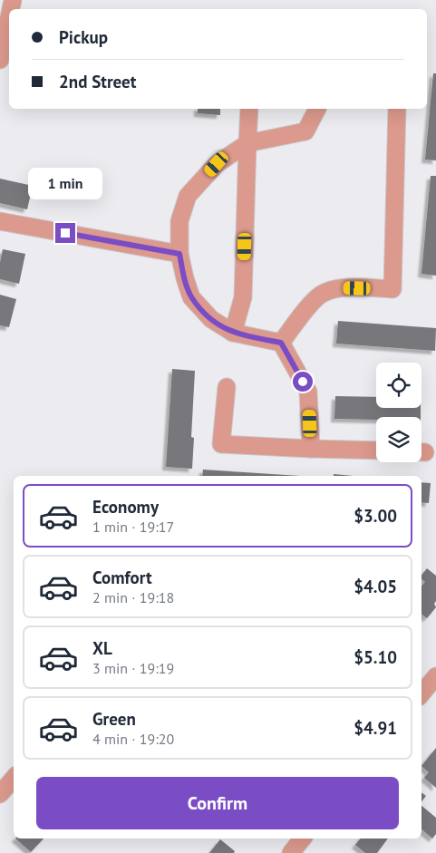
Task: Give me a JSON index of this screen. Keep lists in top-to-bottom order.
{
  "page": {
    "banner": ["Pickup", "2nd Street"],
    "bubble": "1 min",
    "list": [
      {
        "name": "Economy",
        "note": "1 min · 19:17",
        "value": "$3.00"
      },
      {
        "name": "Comfort",
        "note": "2 min · 19:18",
        "value": "$4.05"
      },
      {
        "name": "XL",
        "note": "3 min · 19:19",
        "value": "$5.10"
      },
      {
        "name": "Green",
        "note": "4 min · 19:20",
        "value": "$4.91"
      }
    ],
    "buttons": "Confirm"
  }
}
